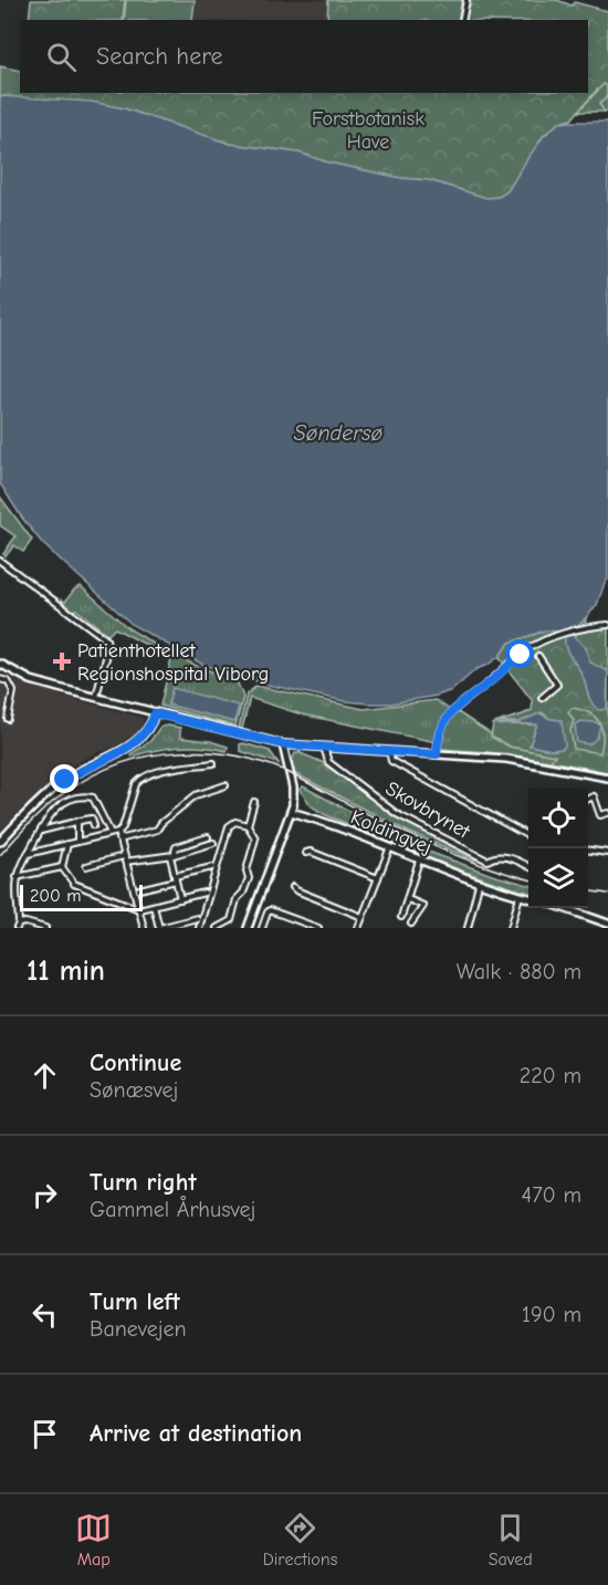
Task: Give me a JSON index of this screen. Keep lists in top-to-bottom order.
{
  "streets": {
    "street": ["Skovbrynet", "Koldingvej"]
  },
  "water": ["Søndersø"],
  "parks": ["Forstbotanisk Have"],
  "places": {
    "health": ["Patienthotellet Regionshospital Viborg"]
  },
  "scale_bar": "200 m",
  "page": {
    "search": "Search here",
    "scale": "200 m",
    "heading": ["11 min", "Walk · 880 m"],
    "list": [
      ["Continue", "Sønæsvej", "220 m"],
      ["Turn right", "Gammel Århusvej", "470 m"],
      ["Turn left", "Banevejen", "190 m"],
      "Arrive at destination"
    ],
    "nav": ["Map", "Directions", "Saved"]
  }
}
